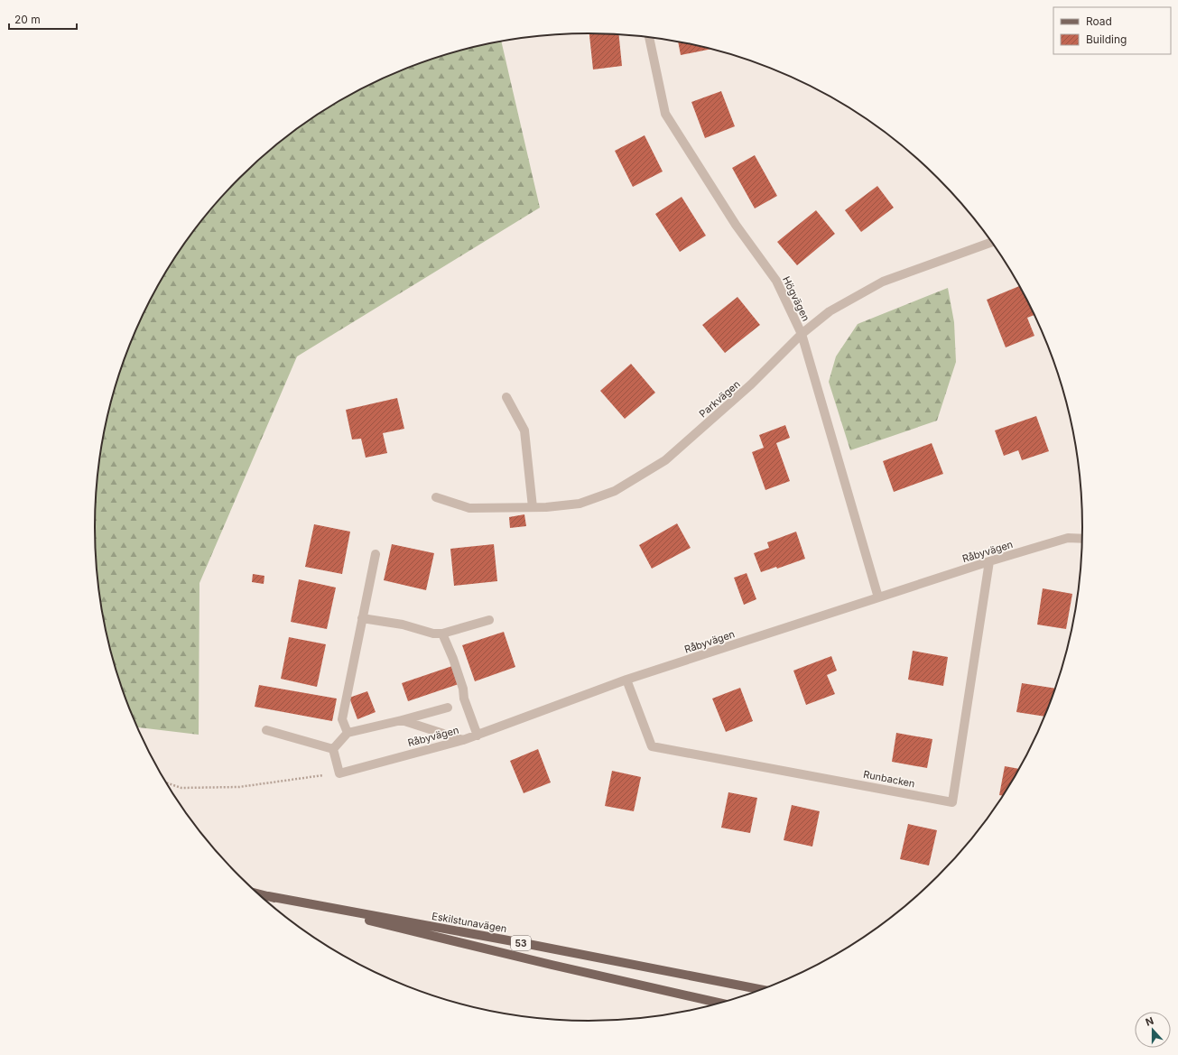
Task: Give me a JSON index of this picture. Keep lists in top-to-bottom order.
{
  "streets": {
    "main road": ["Eskilstunavägen", "53"],
    "street": [
      "Högvägen",
      "Parkvägen",
      "Råbyvägen",
      "Runbacken"
    ]
  },
  "crossings": [
    ["Högvägen", "Parkvägen"],
    ["Högvägen", "Råbyvägen"],
    ["Råbyvägen", "Runbacken"]
  ],
  "legend": ["Road", "Building"],
  "scale_bar": "20 m",
  "north": "top"
}
